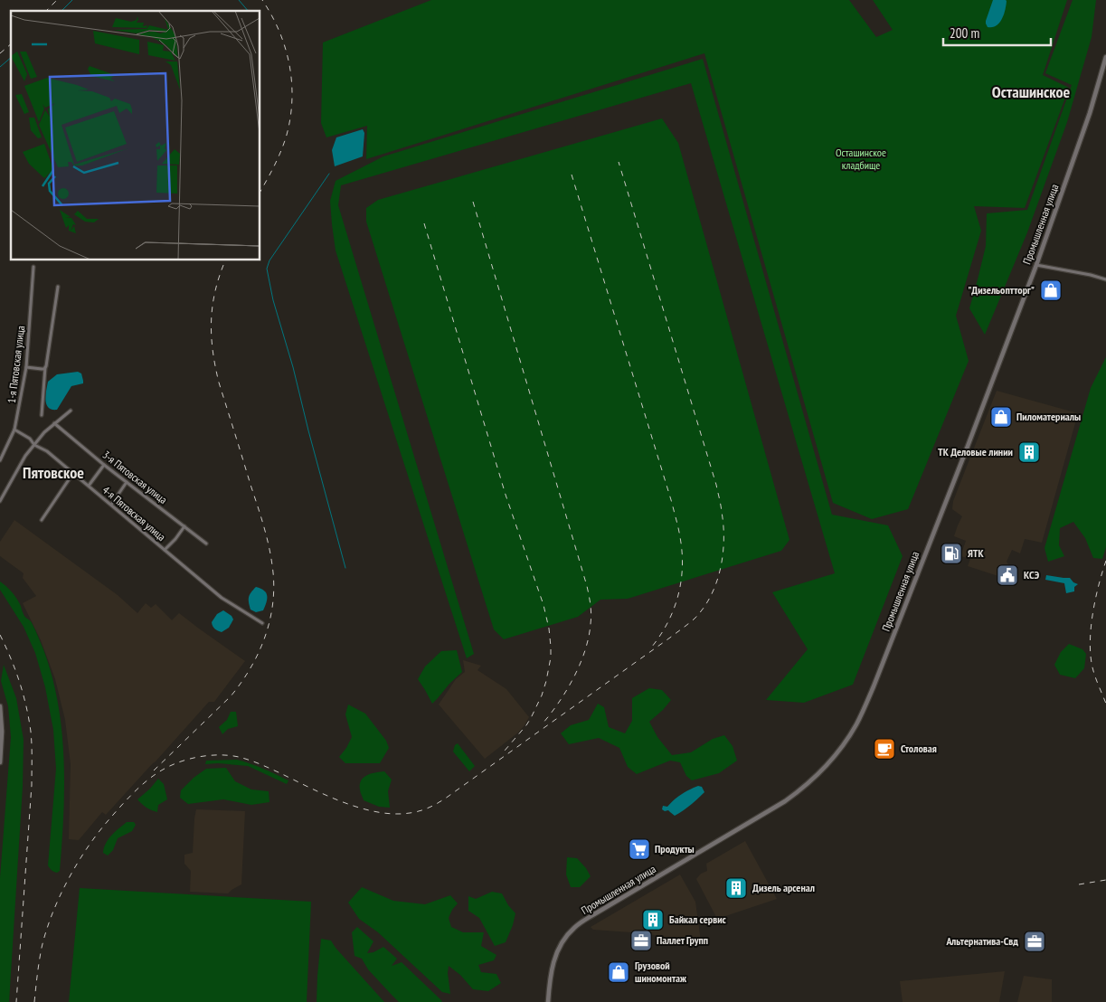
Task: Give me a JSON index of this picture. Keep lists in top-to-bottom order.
{
  "streets": {
    "street": [
      "Промышленная улица",
      "1-я Пятовская улица",
      "3-я Пятовская улица",
      "4-я Пятовская улица"
    ]
  },
  "crossings": [
    ["1-я Пятовская улица", "4-я Пятовская улица"]
  ],
  "districts": ["Осташинское", "Пятовское"],
  "parks": ["Осташинское кладбище"],
  "places": {
    "shop": ["\"Дизельоптторг\"", "Пиломатериалы", "Грузовой шиномонтаж"],
    "building": ["ТК Деловые линии", "Дизель арсенал", "Байкал сервис"],
    "fuel station": ["ЯТК"],
    "public building": ["КСЭ"],
    "cafe": ["Столовая"],
    "supermarket": ["Продукты"],
    "office": ["Паллет Групп", "Альтернатива-Свд"]
  },
  "scale_bar": "200 m"
}
